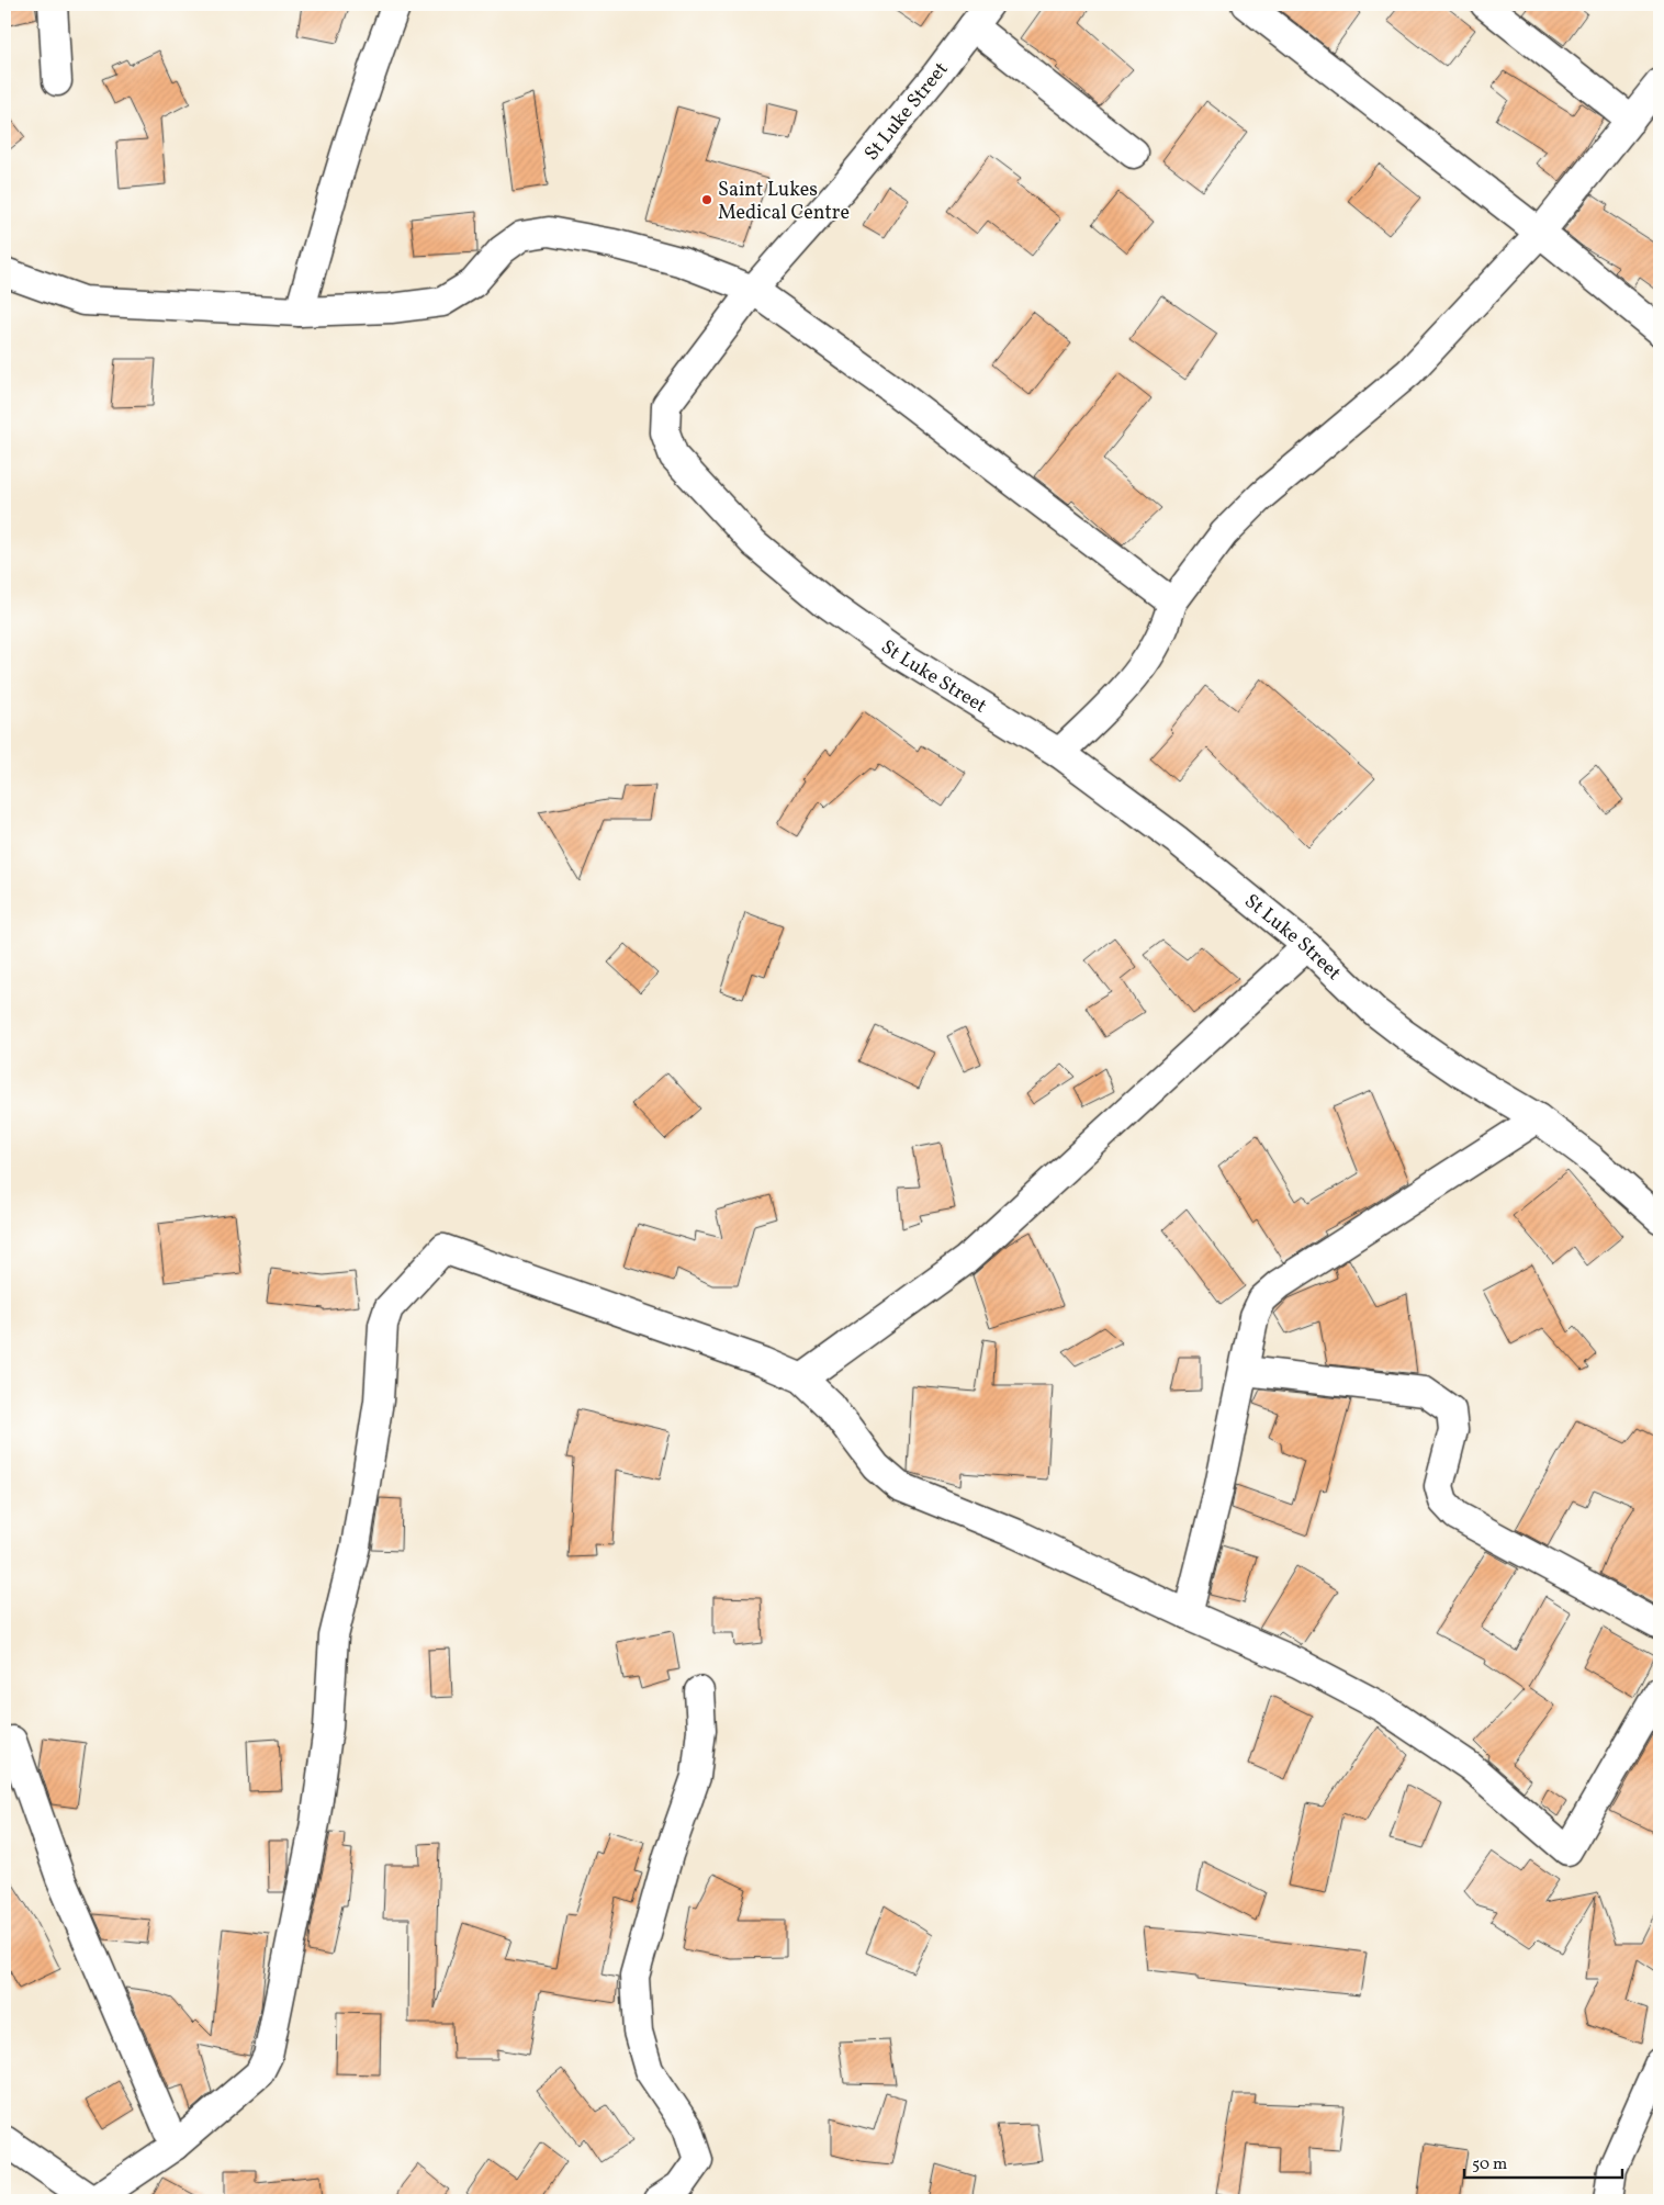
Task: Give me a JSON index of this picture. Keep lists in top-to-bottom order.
{
  "streets": {
    "street": ["St Luke Street"]
  },
  "places": ["Saint Lukes Medical Centre"],
  "scale_bar": "50 m"
}
